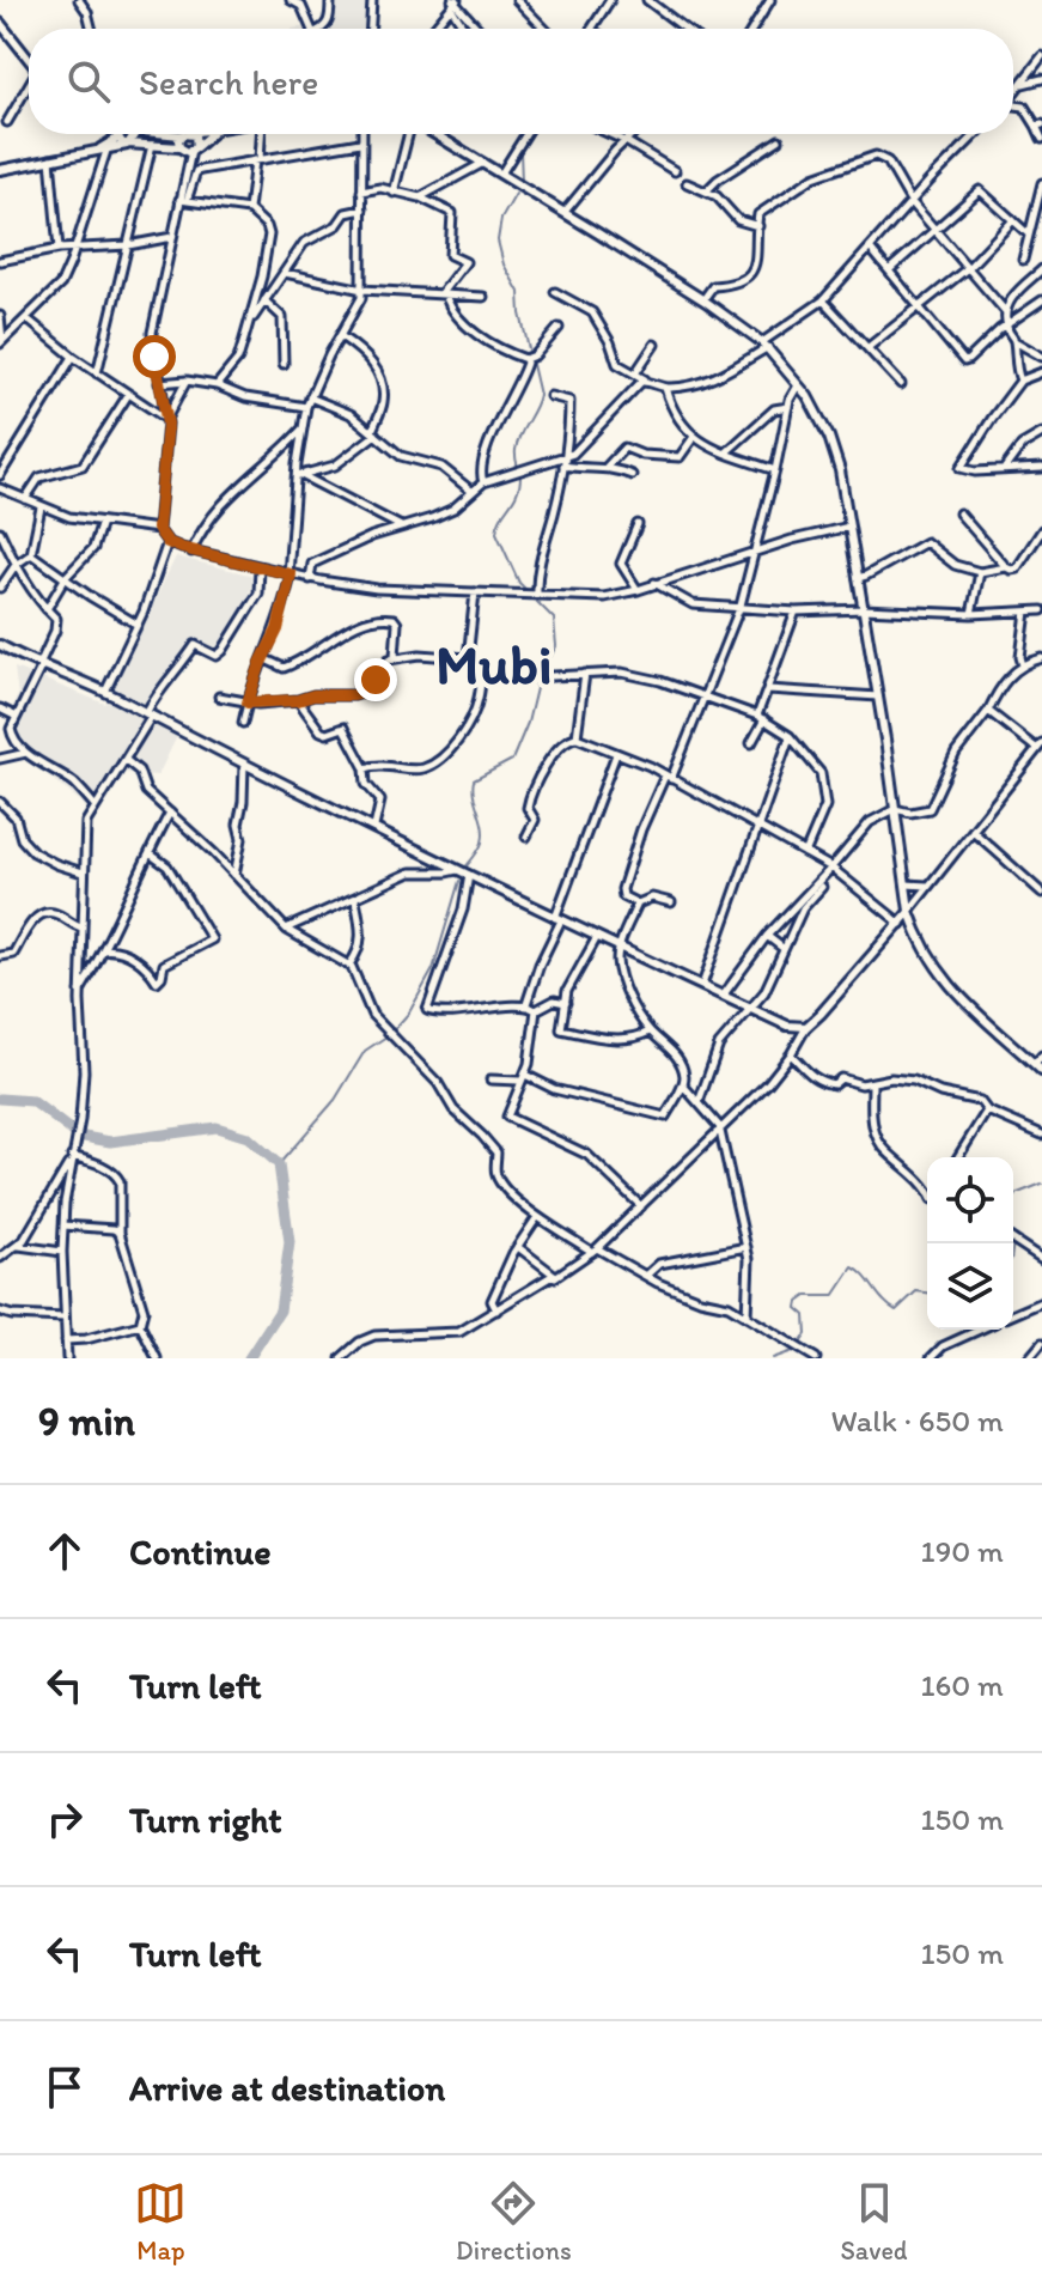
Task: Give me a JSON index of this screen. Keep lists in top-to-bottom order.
{
  "districts": ["Mubi"],
  "page": {
    "search": "Search here",
    "heading": ["9 min", "Walk · 650 m"],
    "list": [
      ["Continue", "190 m"],
      ["Turn left", "160 m"],
      ["Turn right", "150 m"],
      ["Turn left", "150 m"],
      "Arrive at destination"
    ],
    "nav": ["Map", "Directions", "Saved"]
  }
}
